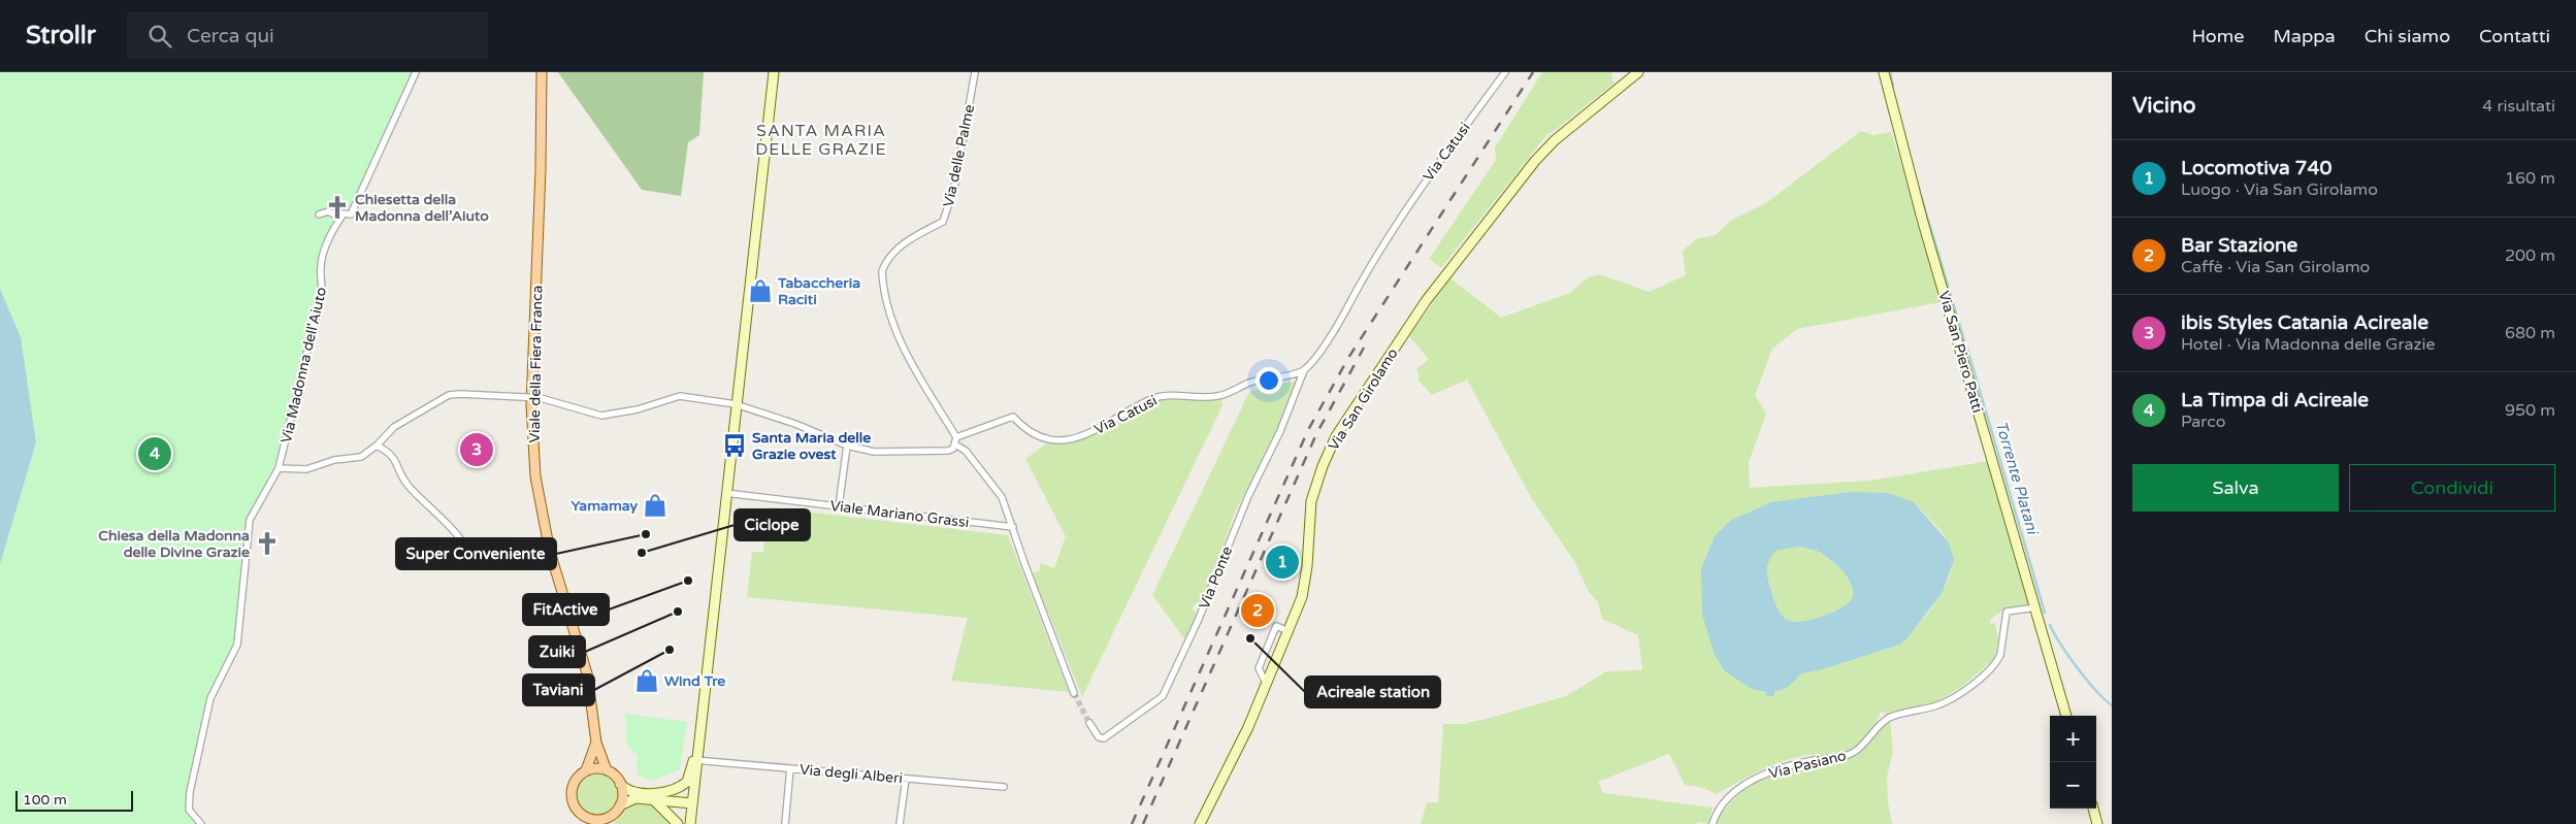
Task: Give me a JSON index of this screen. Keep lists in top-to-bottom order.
{
  "streets": {
    "main road": ["Viale della Fiera Franca"],
    "street": [
      "Via Catusi",
      "Via delle Palme",
      "Via San Piero Patti",
      "Via Madonna dell'Aiuto",
      "Via San Girolamo",
      "Viale Mariano Grassi",
      "Via Ponte",
      "Via Pasiano",
      "Via degli Alberi"
    ]
  },
  "crossings": [
    ["Via Catusi", "Via delle Palme"],
    ["Via Catusi", "Via Ponte"],
    ["Via San Piero Patti", "Via Pasiano"]
  ],
  "districts": ["SANTA MARIA DELLE GRAZIE"],
  "water": ["Torrente Platani"],
  "places": {
    "church": ["Chiesetta della Madonna dell’Aiuto", "Chiesa della Madonna delle Divine Grazie"],
    "shop": ["Tabaccheria Raciti", "Yamamay", "Wind Tre"],
    "bus stop": ["Santa Maria delle Grazie ovest"],
    "other": [
      "Super Conveniente",
      "Ciclope",
      "FitActive",
      "Zuiki",
      "Acireale station",
      "Taviani"
    ]
  },
  "scale_bar": "100 m",
  "page": {
    "header": "Strollr",
    "search": "Cerca qui",
    "nav": [
      "Home",
      "Mappa",
      "Chi siamo",
      "Contatti"
    ],
    "heading": ["Vicino", "4 risultati"],
    "list": [
      {
        "mark": "1",
        "name": "Locomotiva 740",
        "note": "Luogo · Via San Girolamo",
        "value": "160 m"
      },
      {
        "mark": "2",
        "name": "Bar Stazione",
        "note": "Caffè · Via San Girolamo",
        "value": "200 m"
      },
      {
        "mark": "3",
        "name": "ibis Styles Catania Acireale",
        "note": "Hotel · Via Madonna delle Grazie",
        "value": "680 m"
      },
      {
        "mark": "4",
        "name": "La Timpa di Acireale",
        "note": "Parco",
        "value": "950 m"
      }
    ],
    "pins": [
      "3",
      "4",
      "1",
      "2"
    ],
    "buttons": ["Salva", "Condividi"],
    "map_buttons": ["+", "−"],
    "scale": "100 m"
  }
}
